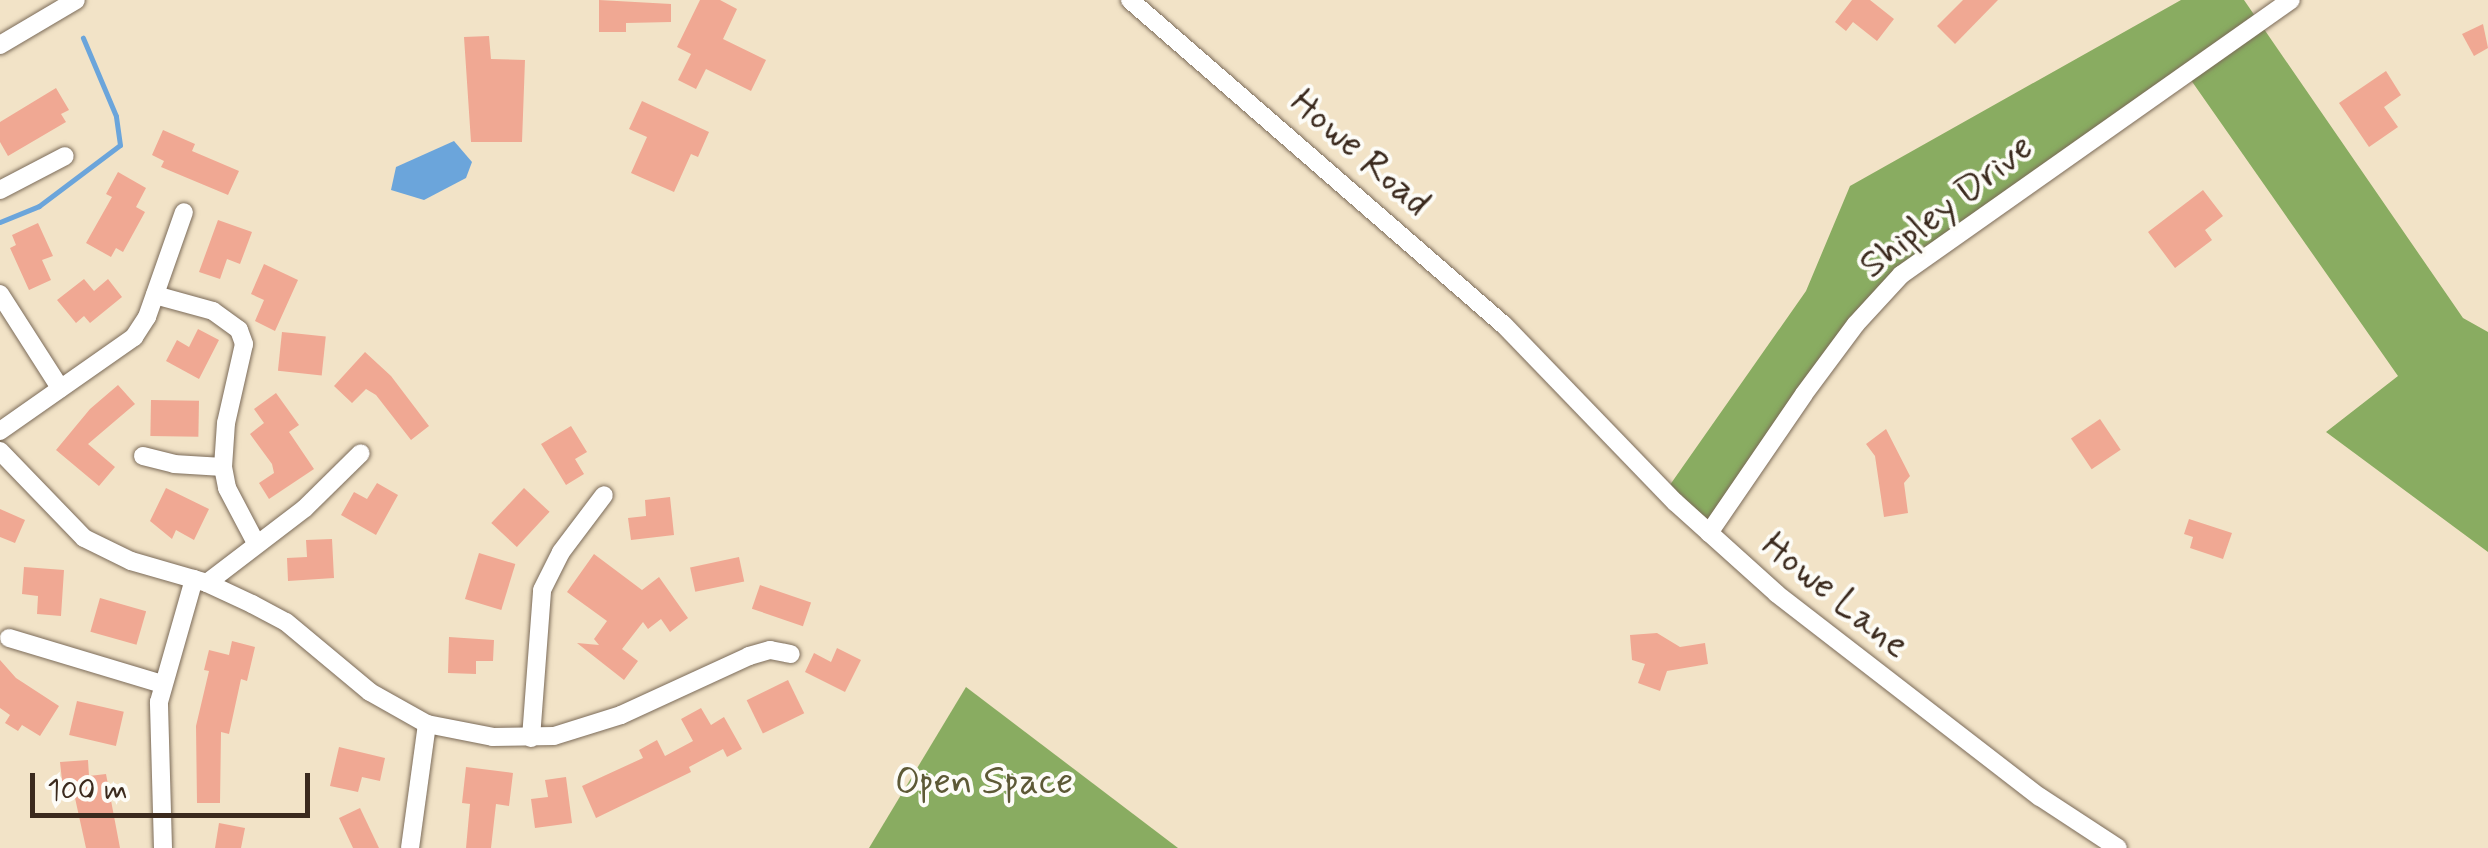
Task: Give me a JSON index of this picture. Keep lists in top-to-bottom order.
{
  "streets": {
    "street": ["Howe Road", "Shipley Drive", "Howe Lane"]
  },
  "crossings": [
    ["Howe Road", "Howe Lane"],
    ["Shipley Drive", "Howe Lane"]
  ],
  "parks": ["Open Space"],
  "scale_bar": "100 m"
}
